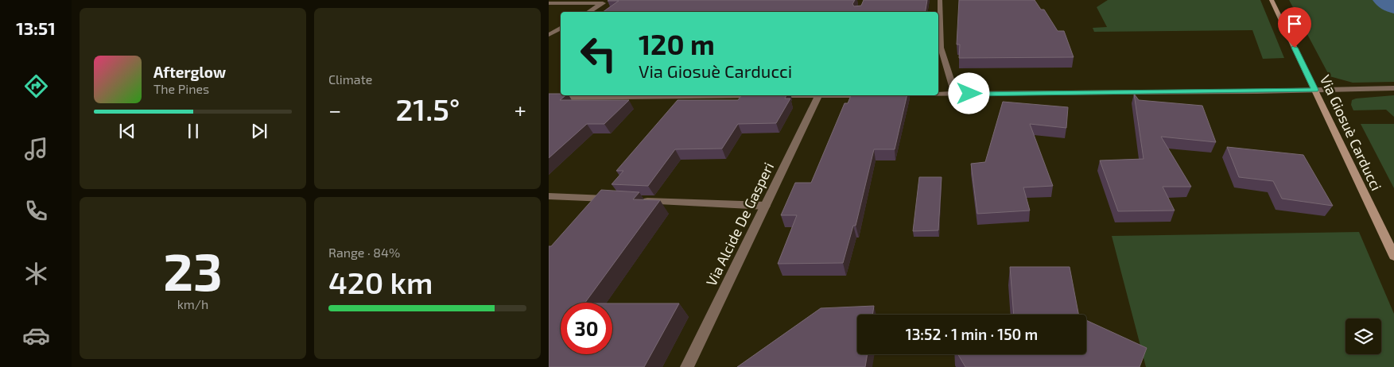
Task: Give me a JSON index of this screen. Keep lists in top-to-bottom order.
{
  "streets": {
    "street": ["Via Giosuè Carducci", "Via Alcide De Gasperi"]
  },
  "page": {
    "tabs": "13:51",
    "tile": [
      "Climate",
      ["23", "km/h"],
      ["Range · 84%", "420 km"]
    ],
    "turn": ["120 m", "Via Giosuè Carducci"],
    "song": ["Afterglow", "The Pines"],
    "heat": ["−", "21.5°", "+"],
    "limit": "30",
    "trip": "13:52 · 1 min · 150 m"
  }
}
